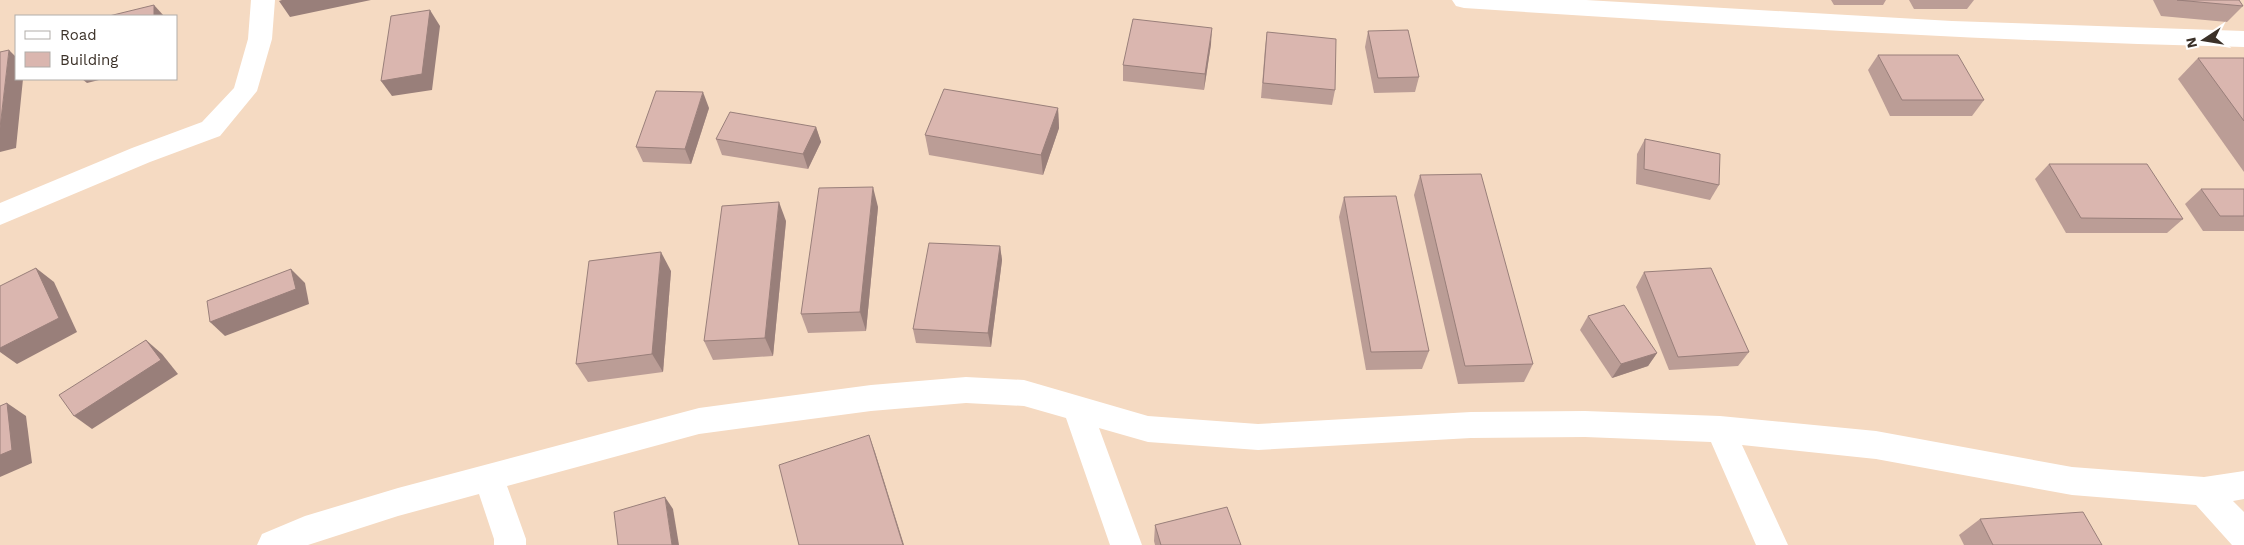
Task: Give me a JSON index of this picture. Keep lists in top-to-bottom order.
{
  "legend": ["Road", "Building"],
  "north": "left"
}
